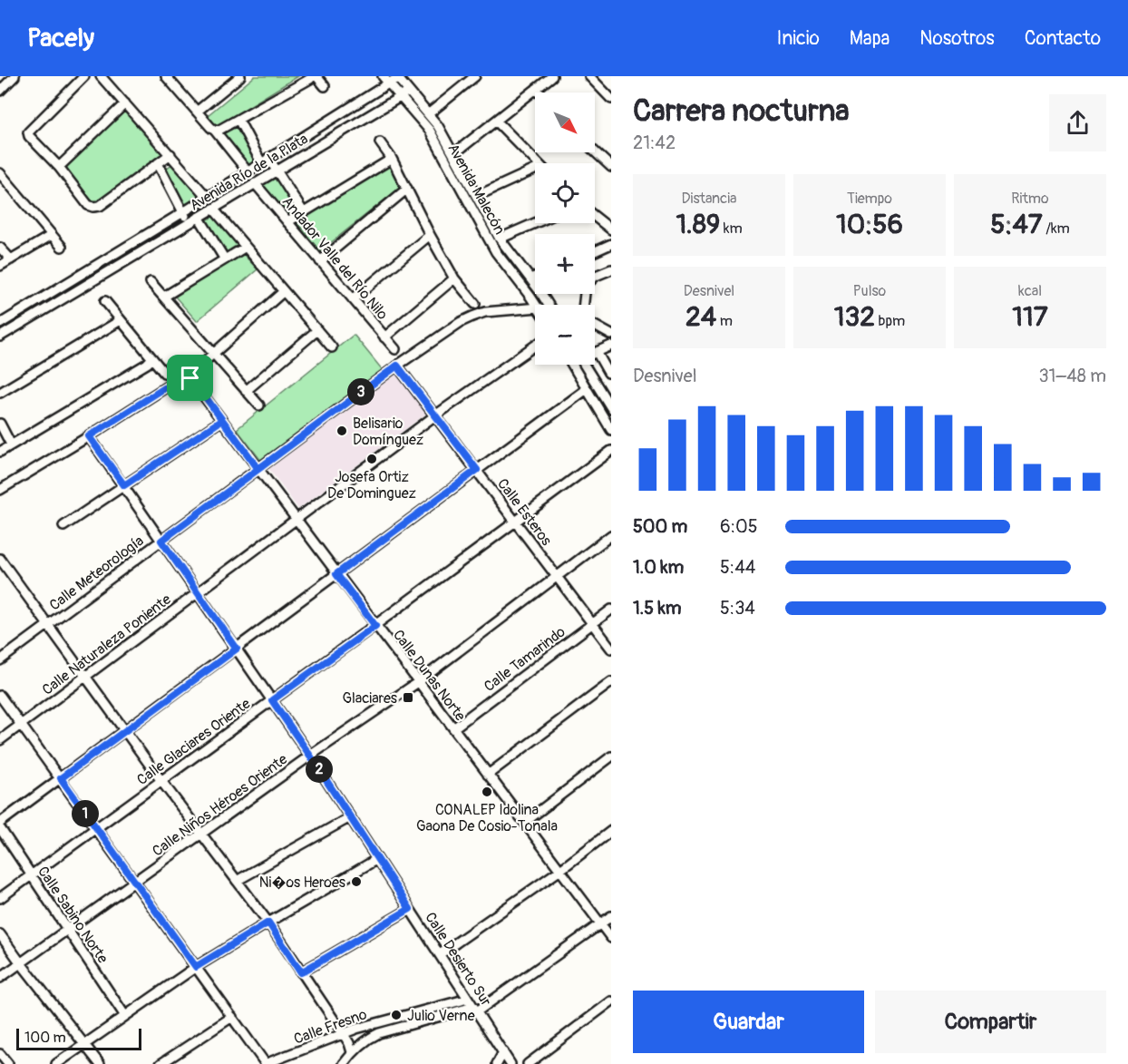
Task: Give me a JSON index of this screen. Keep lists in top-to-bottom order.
{
  "streets": {
    "street": [
      "Avenida Río de la Plata",
      "Avenida Malecón",
      "Andador Valle del Río Nilo",
      "Calle Esteros",
      "Calle Meteorología",
      "Calle Naturaleza Poniente",
      "Calle Tamarindo",
      "Calle Dunas Norte",
      "Calle Glaciares Oriente",
      "Calle Niños Héroes Oriente",
      "Calle Sabino Norte",
      "Calle Desierto Sur",
      "Calle Fresno"
    ]
  },
  "crossings": [
    ["Avenida Río de la Plata", "Avenida Malecón"],
    ["Avenida Río de la Plata", "Andador Valle del Río Nilo"],
    ["Calle Esteros", "Calle Meteorología"],
    ["Calle Esteros", "Calle Naturaleza Poniente"],
    ["Calle Esteros", "Calle Tamarindo"],
    ["Calle Esteros", "Calle Glaciares Oriente"],
    ["Calle Esteros", "Calle Niños Héroes Oriente"],
    ["Calle Meteorología", "Calle Dunas Norte"],
    ["Calle Meteorología", "Calle Desierto Sur"],
    ["Calle Naturaleza Poniente", "Calle Dunas Norte"],
    ["Calle Naturaleza Poniente", "Calle Desierto Sur"],
    ["Calle Tamarindo", "Calle Dunas Norte"],
    ["Calle Dunas Norte", "Calle Glaciares Oriente"],
    ["Calle Dunas Norte", "Calle Niños Héroes Oriente"],
    ["Calle Dunas Norte", "Calle Desierto Sur"],
    ["Calle Dunas Norte", "Calle Fresno"],
    ["Calle Glaciares Oriente", "Calle Sabino Norte"],
    ["Calle Glaciares Oriente", "Calle Desierto Sur"],
    ["Calle Niños Héroes Oriente", "Calle Sabino Norte"],
    ["Calle Niños Héroes Oriente", "Calle Desierto Sur"],
    ["Calle Desierto Sur", "Calle Fresno"]
  ],
  "places": {
    "other": [
      "Belisario Domínguez",
      "Josefa Ortiz De Dominguez",
      "CONALEP Idolina Gaona De Cosio-Tonala",
      "Ni�os Heroes",
      "Julio Verne"
    ],
    "transit": ["Glaciares"]
  },
  "scale_bar": "100 m",
  "north": "bottom right",
  "page": {
    "header": "Pacely",
    "nav": [
      "Inicio",
      "Mapa",
      "Nosotros",
      "Contacto"
    ],
    "heading": ["Carrera nocturna", "21:42"],
    "map_buttons": ["+", "−"],
    "stats": [
      ["Distancia", "1.89 km"],
      ["Tiempo", "10:56"],
      ["Ritmo", "5:47 /km"],
      ["Desnivel", "24 m"],
      ["Pulso", "132 bpm"],
      ["kcal", "117"]
    ],
    "chart": ["Desnivel", "31–48 m"],
    "pins": ["3", "2", "1"],
    "list": [
      {
        "name": "500 m",
        "note": "6:05"
      },
      {
        "name": "1.0 km",
        "note": "5:44"
      },
      {
        "name": "1.5 km",
        "note": "5:34"
      }
    ],
    "buttons": ["Guardar", "Compartir"],
    "scale": "100 m"
  }
}
